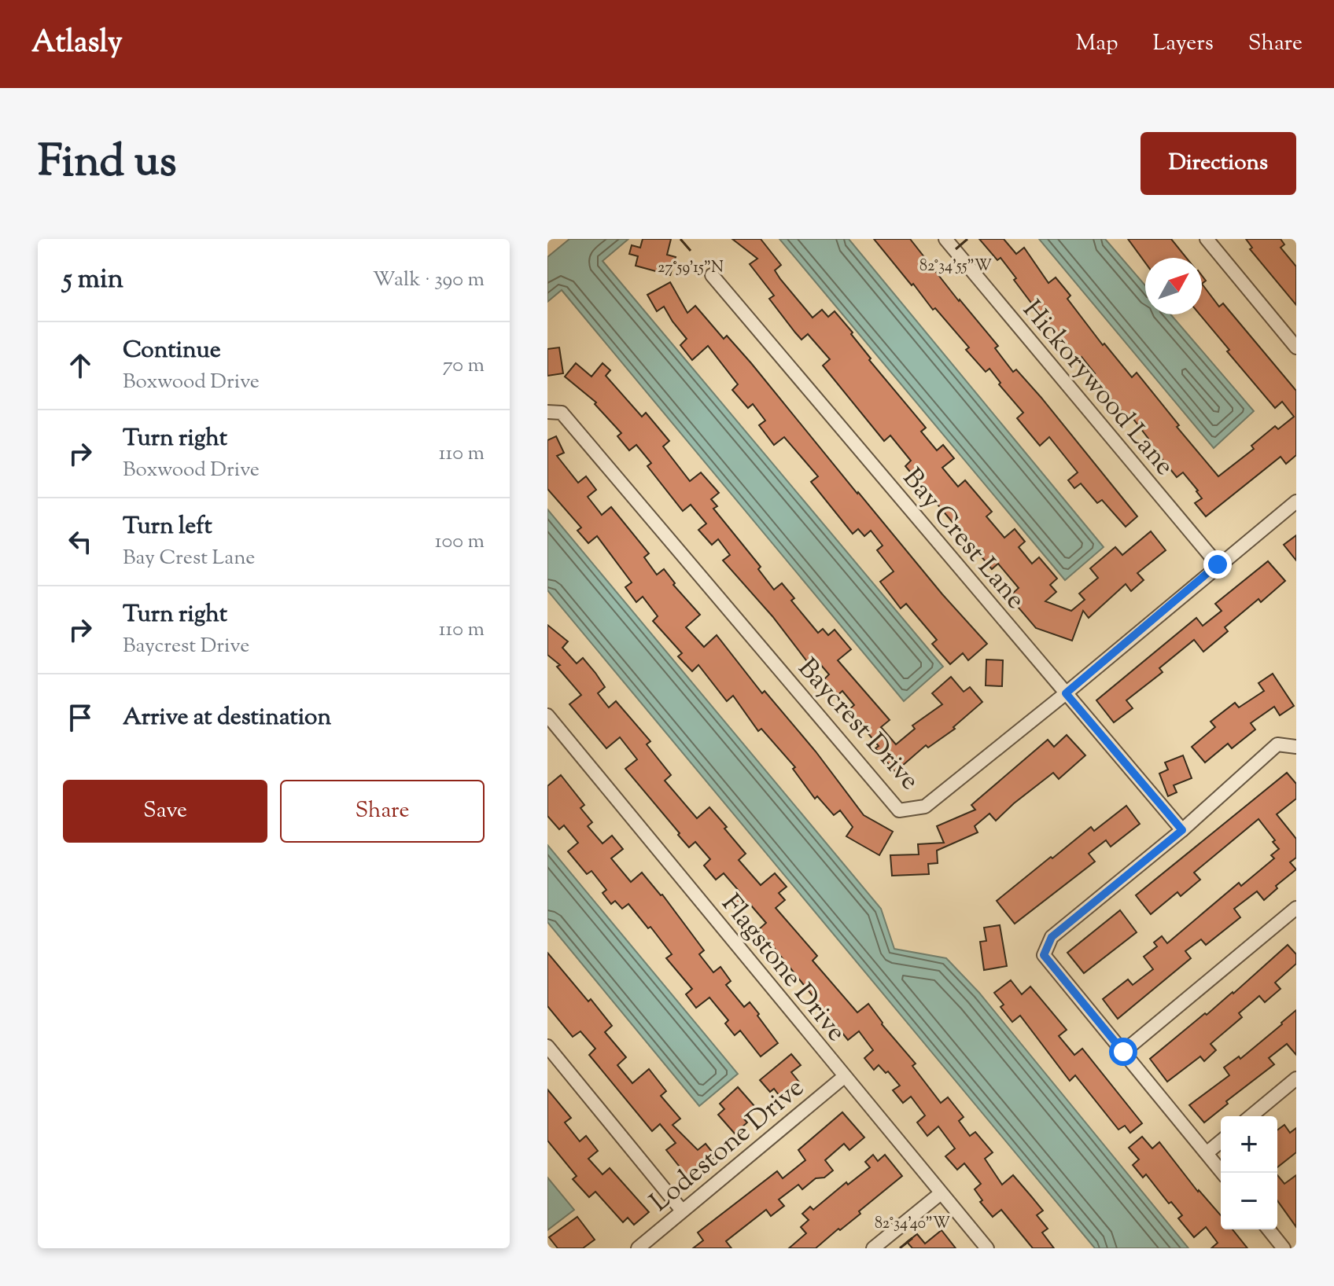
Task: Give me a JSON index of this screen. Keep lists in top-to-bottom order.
{
  "streets": {
    "street": [
      "Hickorywood Lane",
      "Bay Crest Lane",
      "Baycrest Drive",
      "Flagstone Drive",
      "Lodestone Drive"
    ]
  },
  "crossings": [
    ["Hickorywood Lane", "Baycrest Drive"],
    ["Bay Crest Lane", "Baycrest Drive"],
    ["Flagstone Drive", "Lodestone Drive"]
  ],
  "north": "top right",
  "page": {
    "header": "Atlasly",
    "nav": ["Map", "Layers", "Share"],
    "title": "Find us",
    "buttons": [
      "Directions",
      ["Save", "Share"]
    ],
    "heading": ["5 min", "Walk · 390 m"],
    "list": [
      ["Continue", "Boxwood Drive", "70 m"],
      ["Turn right", "Boxwood Drive", "110 m"],
      ["Turn left", "Bay Crest Lane", "100 m"],
      ["Turn right", "Baycrest Drive", "110 m"],
      "Arrive at destination"
    ],
    "map_buttons": ["+", "−"]
  },
  "coordinates": ["82°34'55\"W", "27°59'15\"N", "82°34'40\"W"]
}
